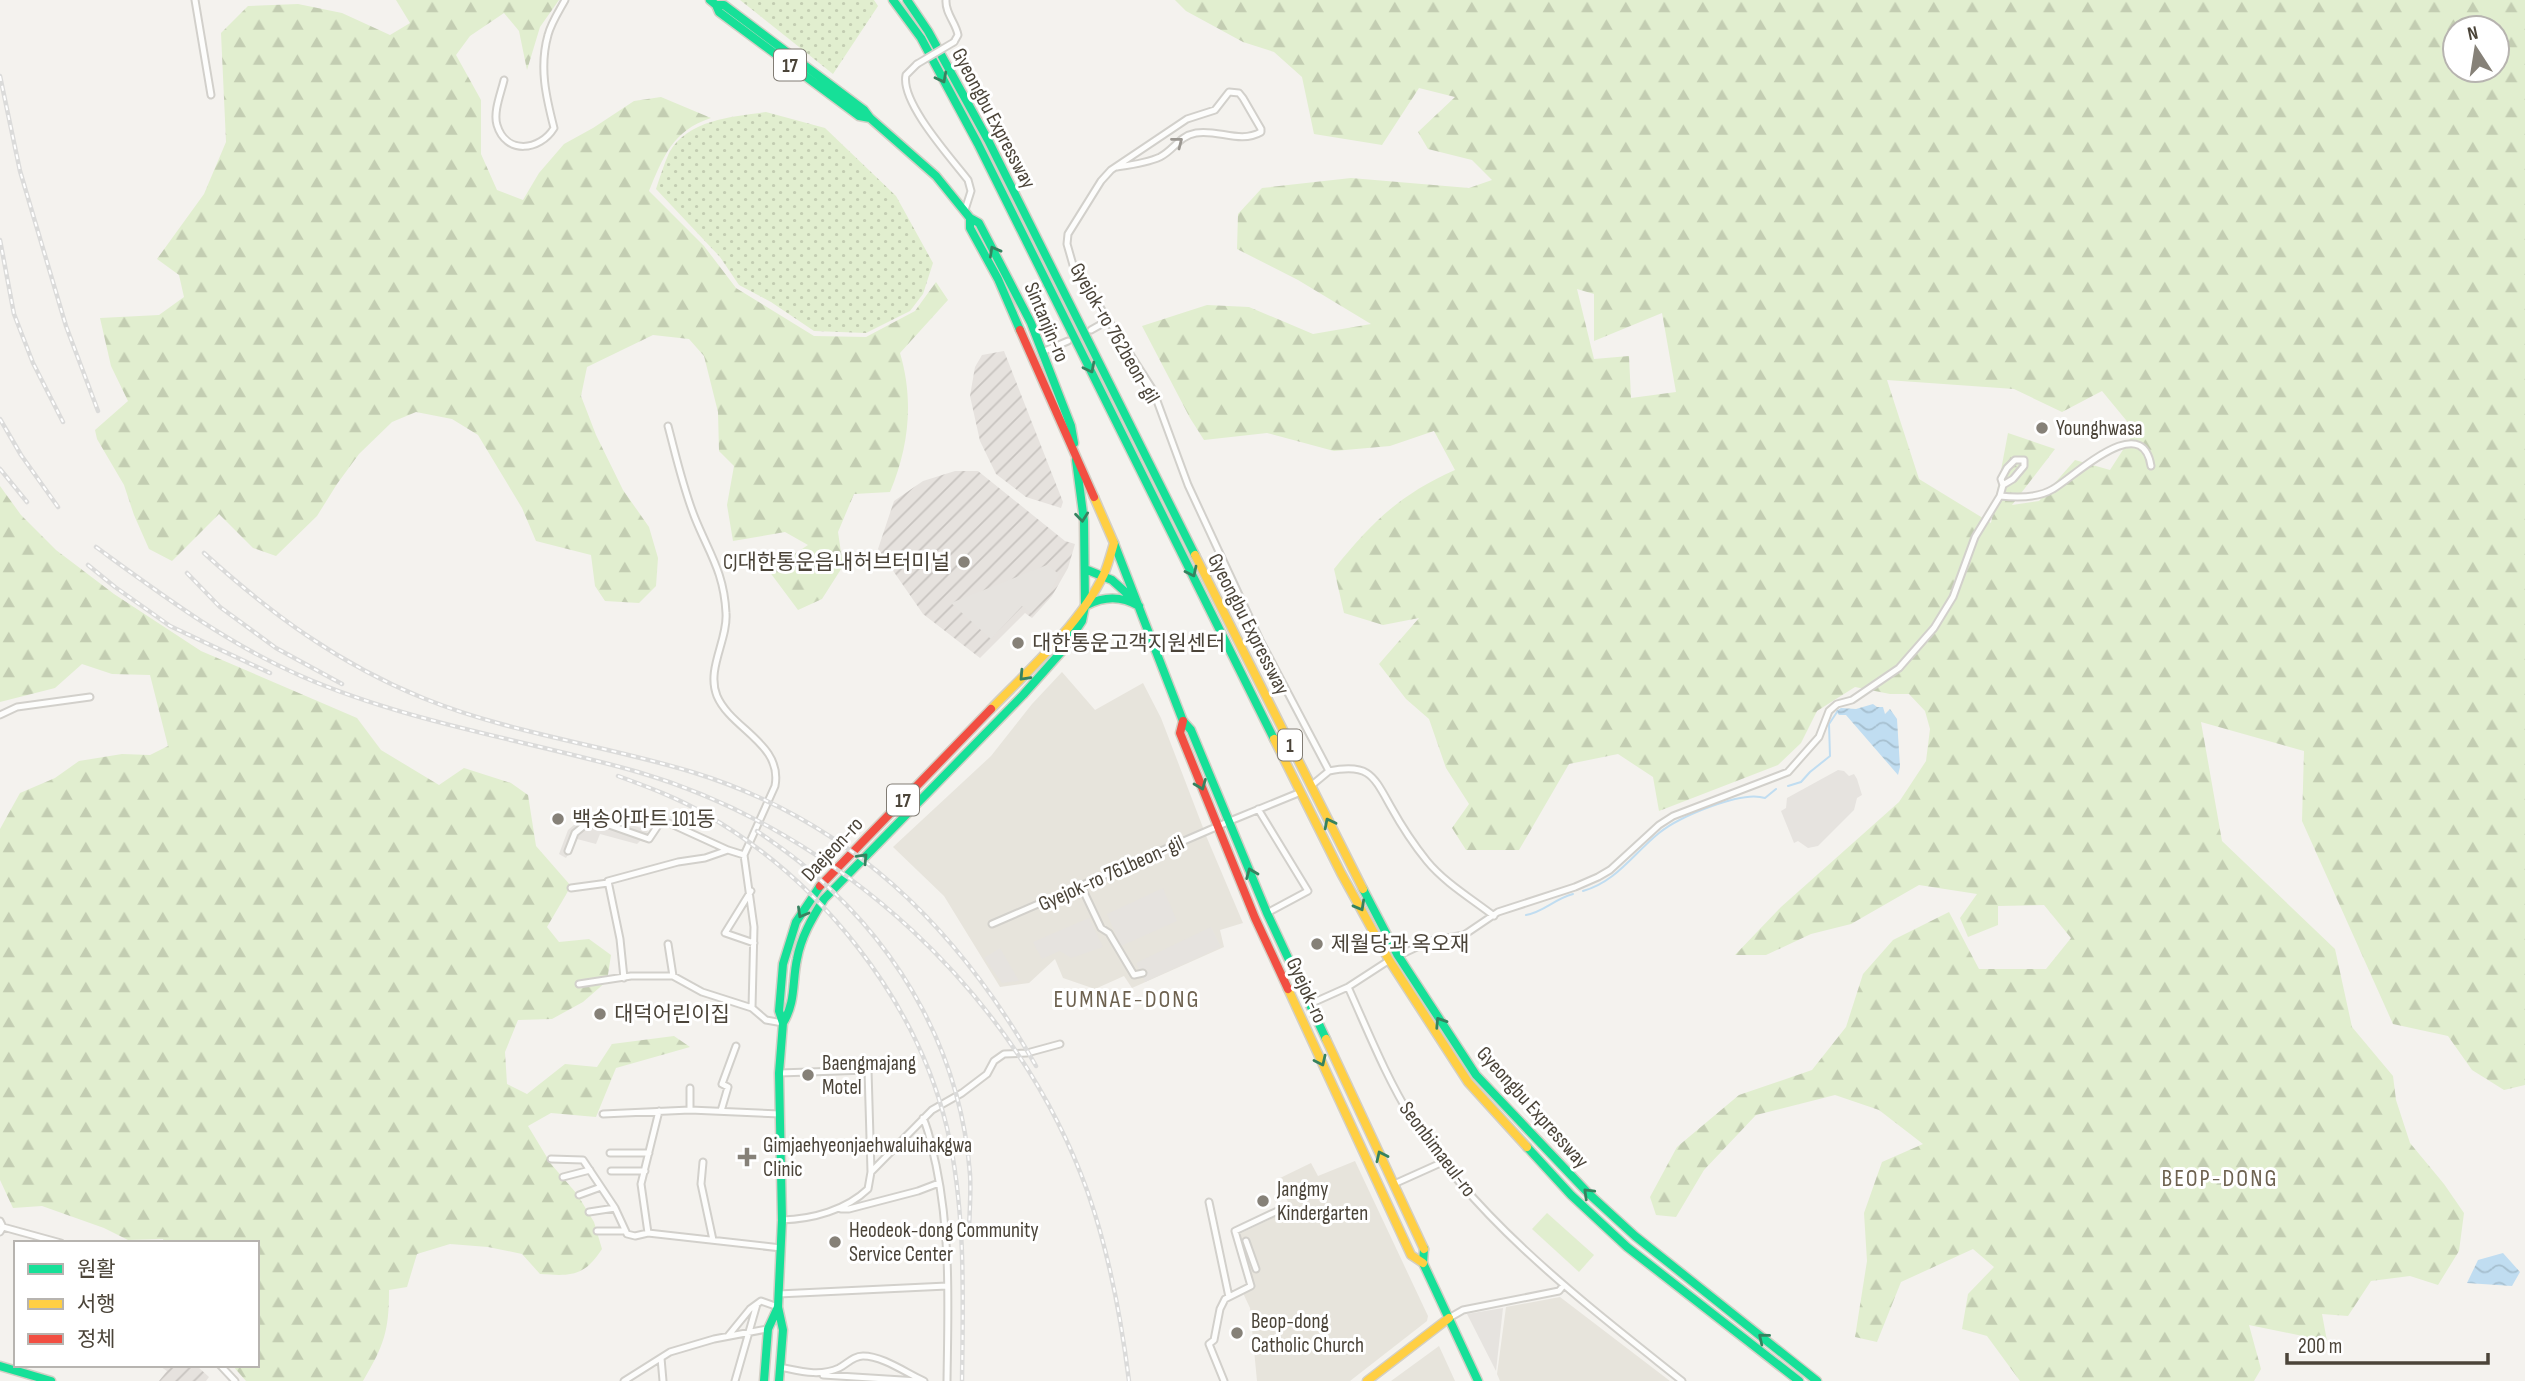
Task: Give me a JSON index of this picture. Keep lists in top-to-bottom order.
{
  "streets": {
    "main road": [
      "17",
      "Gyeongbu Expressway",
      "Sintanjin-ro",
      "1",
      "Daejeon-ro",
      "Gyejok-ro"
    ],
    "street": ["Gyejok-ro 762beon-gil", "Gyejok-ro 761beon-gil", "Seonbimaeul-ro"]
  },
  "crossings": [
    ["Sintanjin-ro", "Daejeon-ro"],
    ["Sintanjin-ro", "Gyejok-ro"],
    ["Daejeon-ro", "Gyejok-ro"],
    ["Gyejok-ro 761beon-gil", "Gyejok-ro"]
  ],
  "districts": ["EUMNAE-DONG", "BEOP-DONG"],
  "places": {
    "other": [
      "Younghwasa",
      "CJ대한통운읍내허브터미널",
      "대한통운고객지원센터",
      "백송아파트 101동",
      "제월당과 옥오재",
      "대덕어린이집",
      "Baengmajang Motel",
      "Jangmy Kindergarten",
      "Heodeok-dong Community Service Center",
      "Beop-dong Catholic Church"
    ],
    "health": ["Gimjaehyeonjaehwaluihakgwa Clinic"]
  },
  "legend": ["원활", "서행", "정체"],
  "scale_bar": "200 m",
  "north": "top"
}
